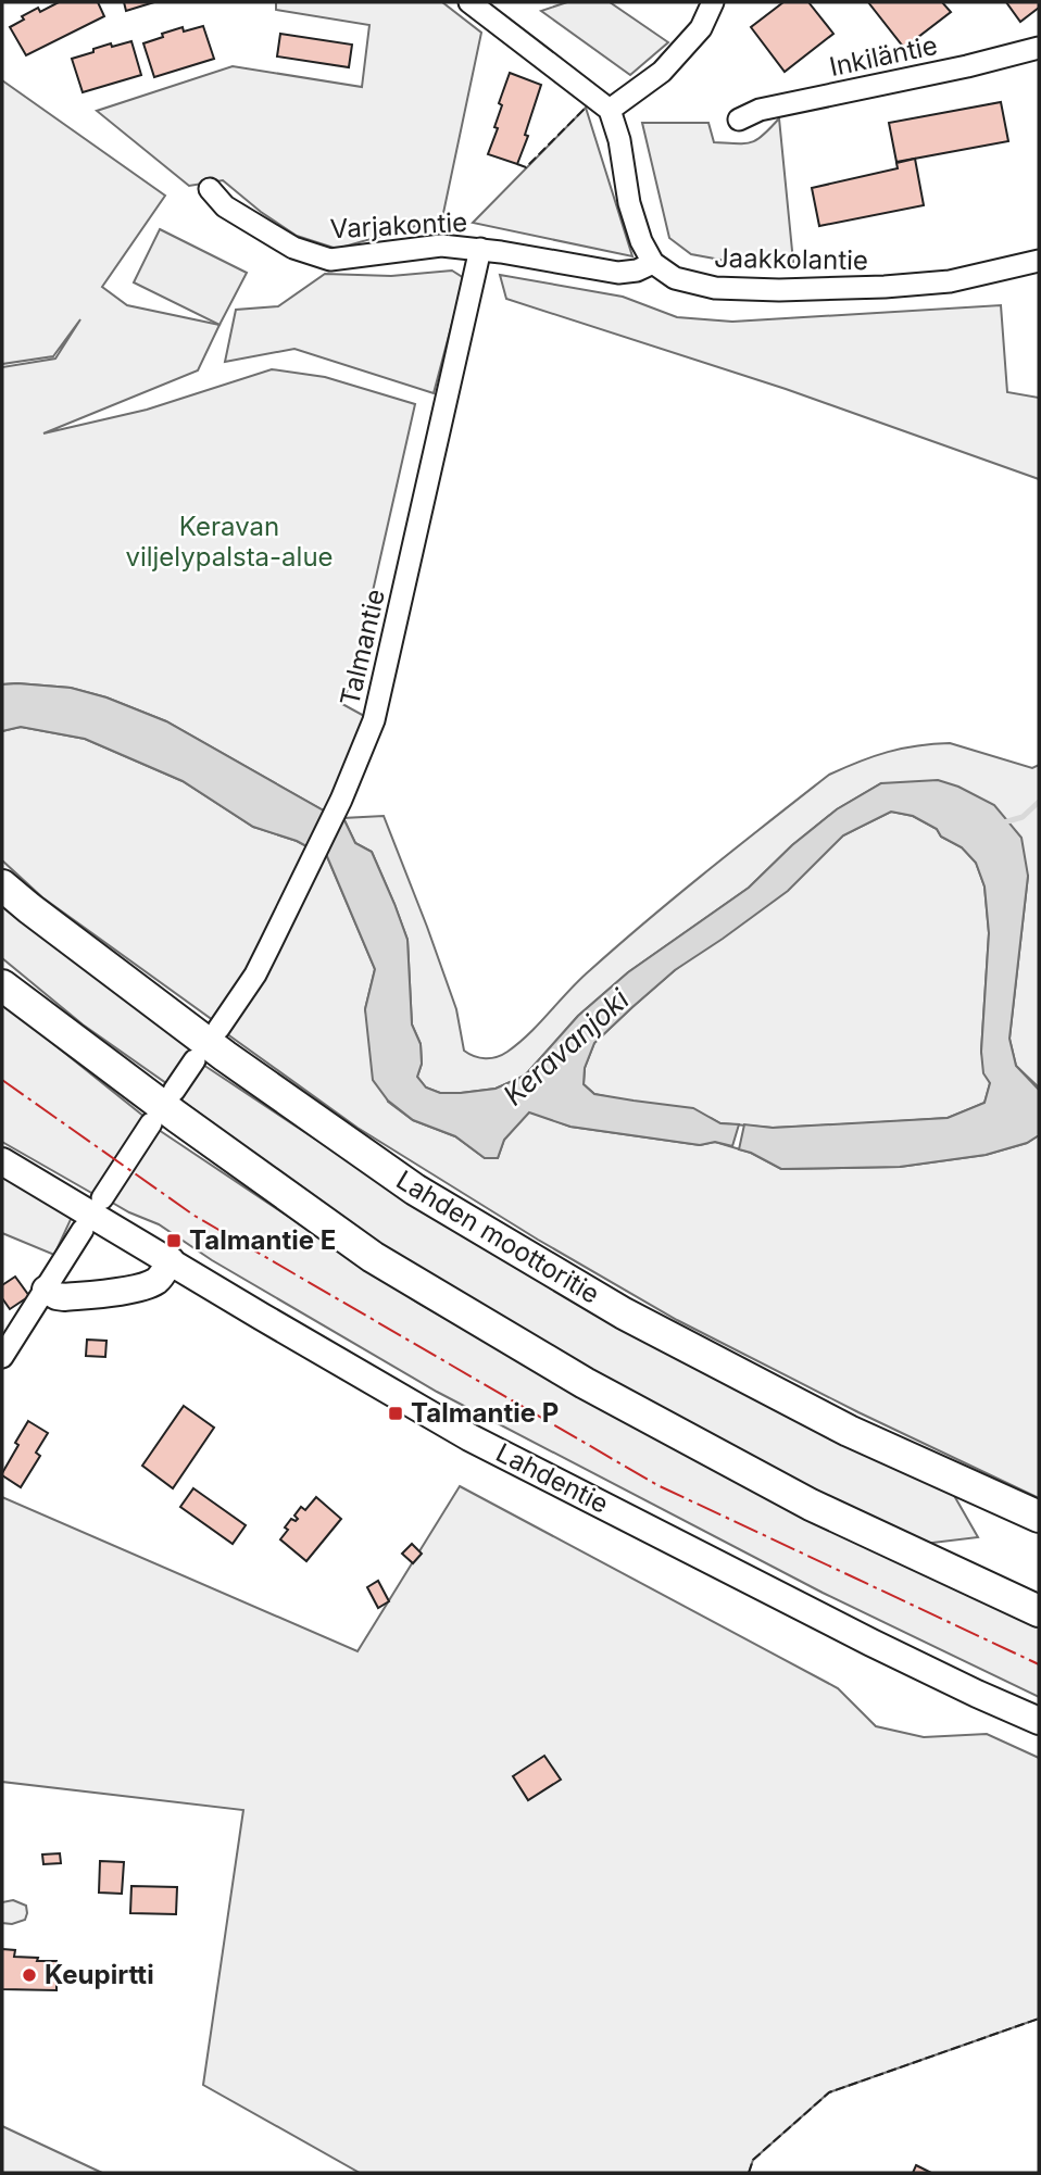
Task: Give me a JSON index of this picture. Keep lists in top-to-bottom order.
{
  "streets": {
    "highway": ["Lahden moottoritie"],
    "main road": ["Lahdentie"],
    "street": [
      "Inkiläntie",
      "Varjakontie",
      "Jaakkolantie",
      "Talmantie"
    ]
  },
  "crossings": [
    ["Varjakontie", "Jaakkolantie"],
    ["Varjakontie", "Talmantie"]
  ],
  "water": ["Keravanjoki"],
  "parks": ["Keravan viljelypalsta-alue"],
  "places": {
    "transit": ["Talmantie E", "Talmantie P"],
    "other": ["Keupirtti"]
  }
}
